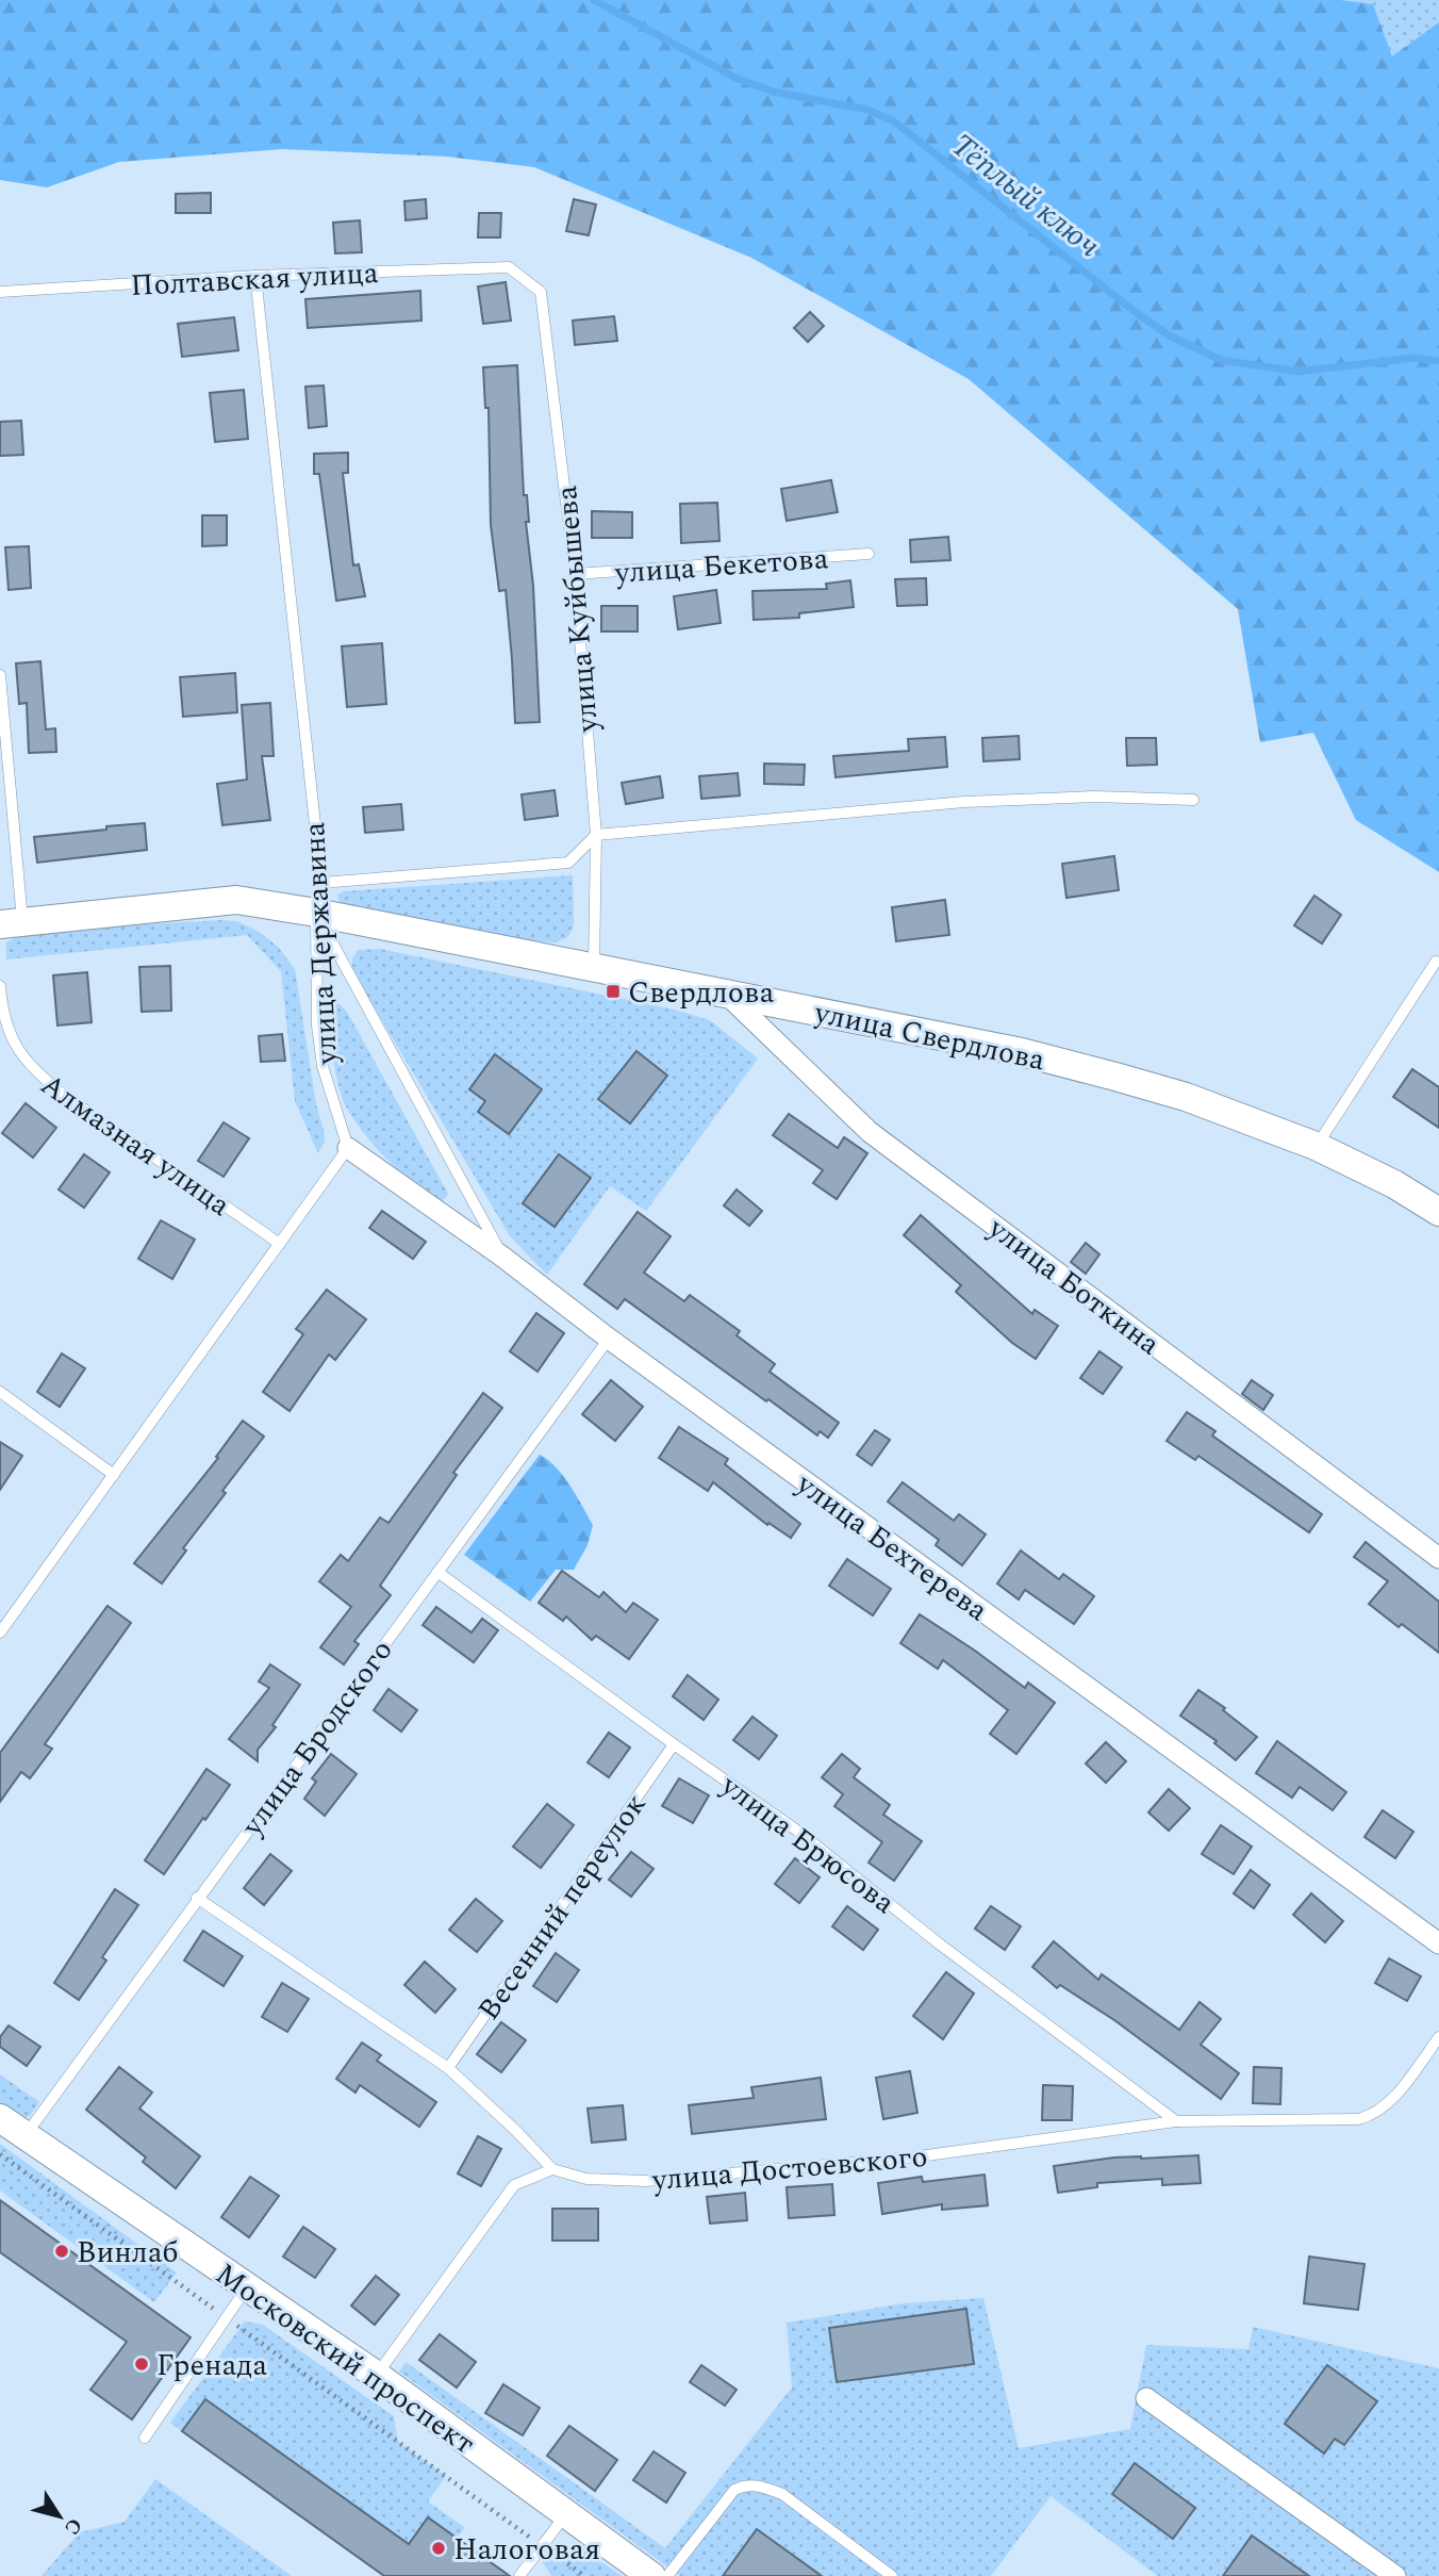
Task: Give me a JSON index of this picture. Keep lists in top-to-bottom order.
{
  "streets": {
    "street": [
      "улица Свердлова",
      "улица Боткина",
      "улица Бехтерева",
      "Московский проспект"
    ],
    "lane": [
      "Полтавская улица",
      "улица Бекетова",
      "улица Куйбышева",
      "улица Державина",
      "Алмазная улица",
      "улица Бродского",
      "улица Брюсова",
      "Весенний переулок",
      "улица Достоевского"
    ]
  },
  "crossings": [
    ["Полтавская улица", "улица Куйбышева"],
    ["Полтавская улица", "улица Державина"],
    ["улица Бекетова", "улица Куйбышева"],
    ["улица Куйбышева", "улица Свердлова"],
    ["улица Державина", "улица Свердлова"],
    ["улица Державина", "улица Бехтерева"],
    ["улица Свердлова", "улица Боткина"],
    ["улица Бехтерева", "улица Бродского"],
    ["улица Бродского", "улица Брюсова"],
    ["улица Бродского", "Московский проспект"],
    ["улица Брюсова", "Весенний переулок"],
    ["улица Брюсова", "улица Достоевского"]
  ],
  "water": ["Тёплый ключ"],
  "places": {
    "transit": ["Свердлова"],
    "other": ["Винлаб", "Гренада", "Налоговая"]
  },
  "north": "bottom right"
}
